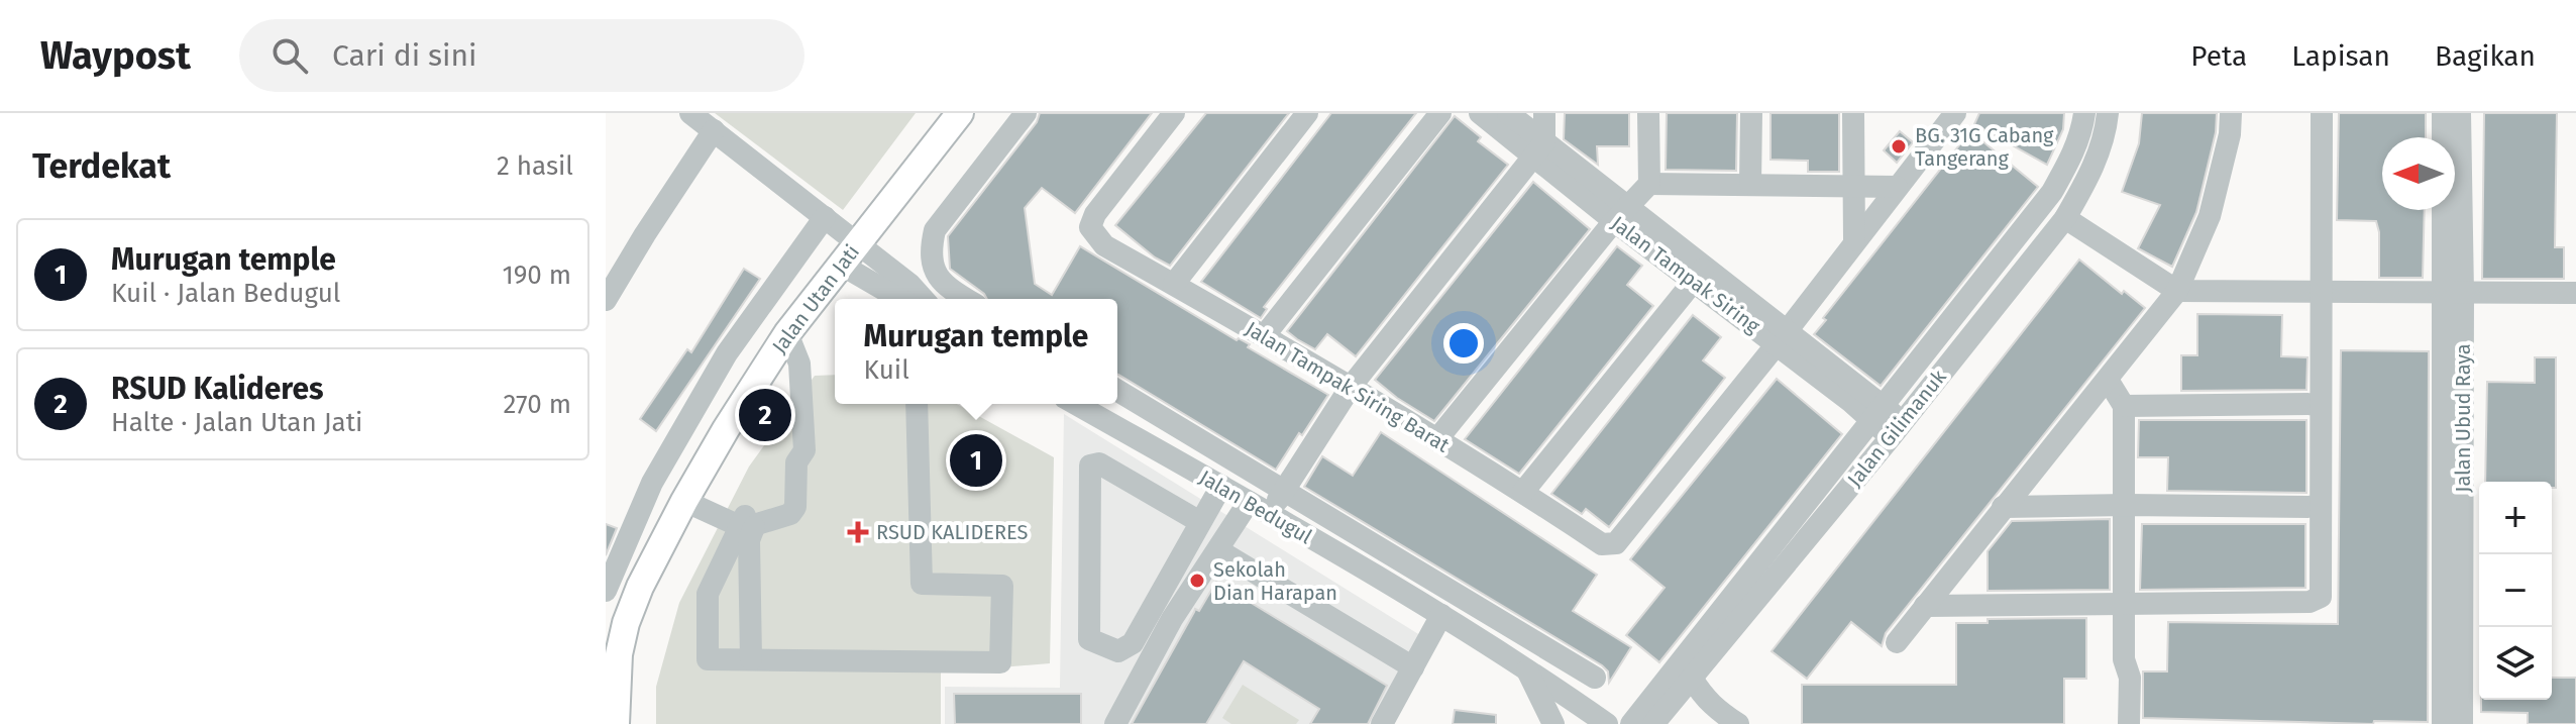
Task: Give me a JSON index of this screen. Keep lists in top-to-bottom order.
{
  "streets": {
    "main road": ["Jalan Utan Jati"],
    "street": [
      "Jalan Tampak Siring",
      "Jalan Tampak Siring Barat",
      "Jalan Ubud Raya",
      "Jalan Gilimanuk",
      "Jalan Bedugul"
    ]
  },
  "crossings": [
    ["Jalan Tampak Siring", "Jalan Tampak Siring Barat"],
    ["Jalan Tampak Siring", "Jalan Gilimanuk"]
  ],
  "places": {
    "other": ["BG. 31G Cabang Tangerang", "Sekolah Dian Harapan"],
    "health": ["RSUD KALIDERES"]
  },
  "north": "left",
  "page": {
    "header": "Waypost",
    "search": "Cari di sini",
    "nav": ["Peta", "Lapisan", "Bagikan"],
    "heading": ["Terdekat", "2 hasil"],
    "list": [
      {
        "mark": "1",
        "name": "Murugan temple",
        "note": "Kuil · Jalan Bedugul",
        "value": "190 m"
      },
      {
        "mark": "2",
        "name": "RSUD Kalideres",
        "note": "Halte · Jalan Utan Jati",
        "value": "270 m"
      }
    ],
    "popup": ["Murugan temple", "Kuil"],
    "pins": ["2", "1"],
    "map_buttons": ["+", "−"]
  }
}
